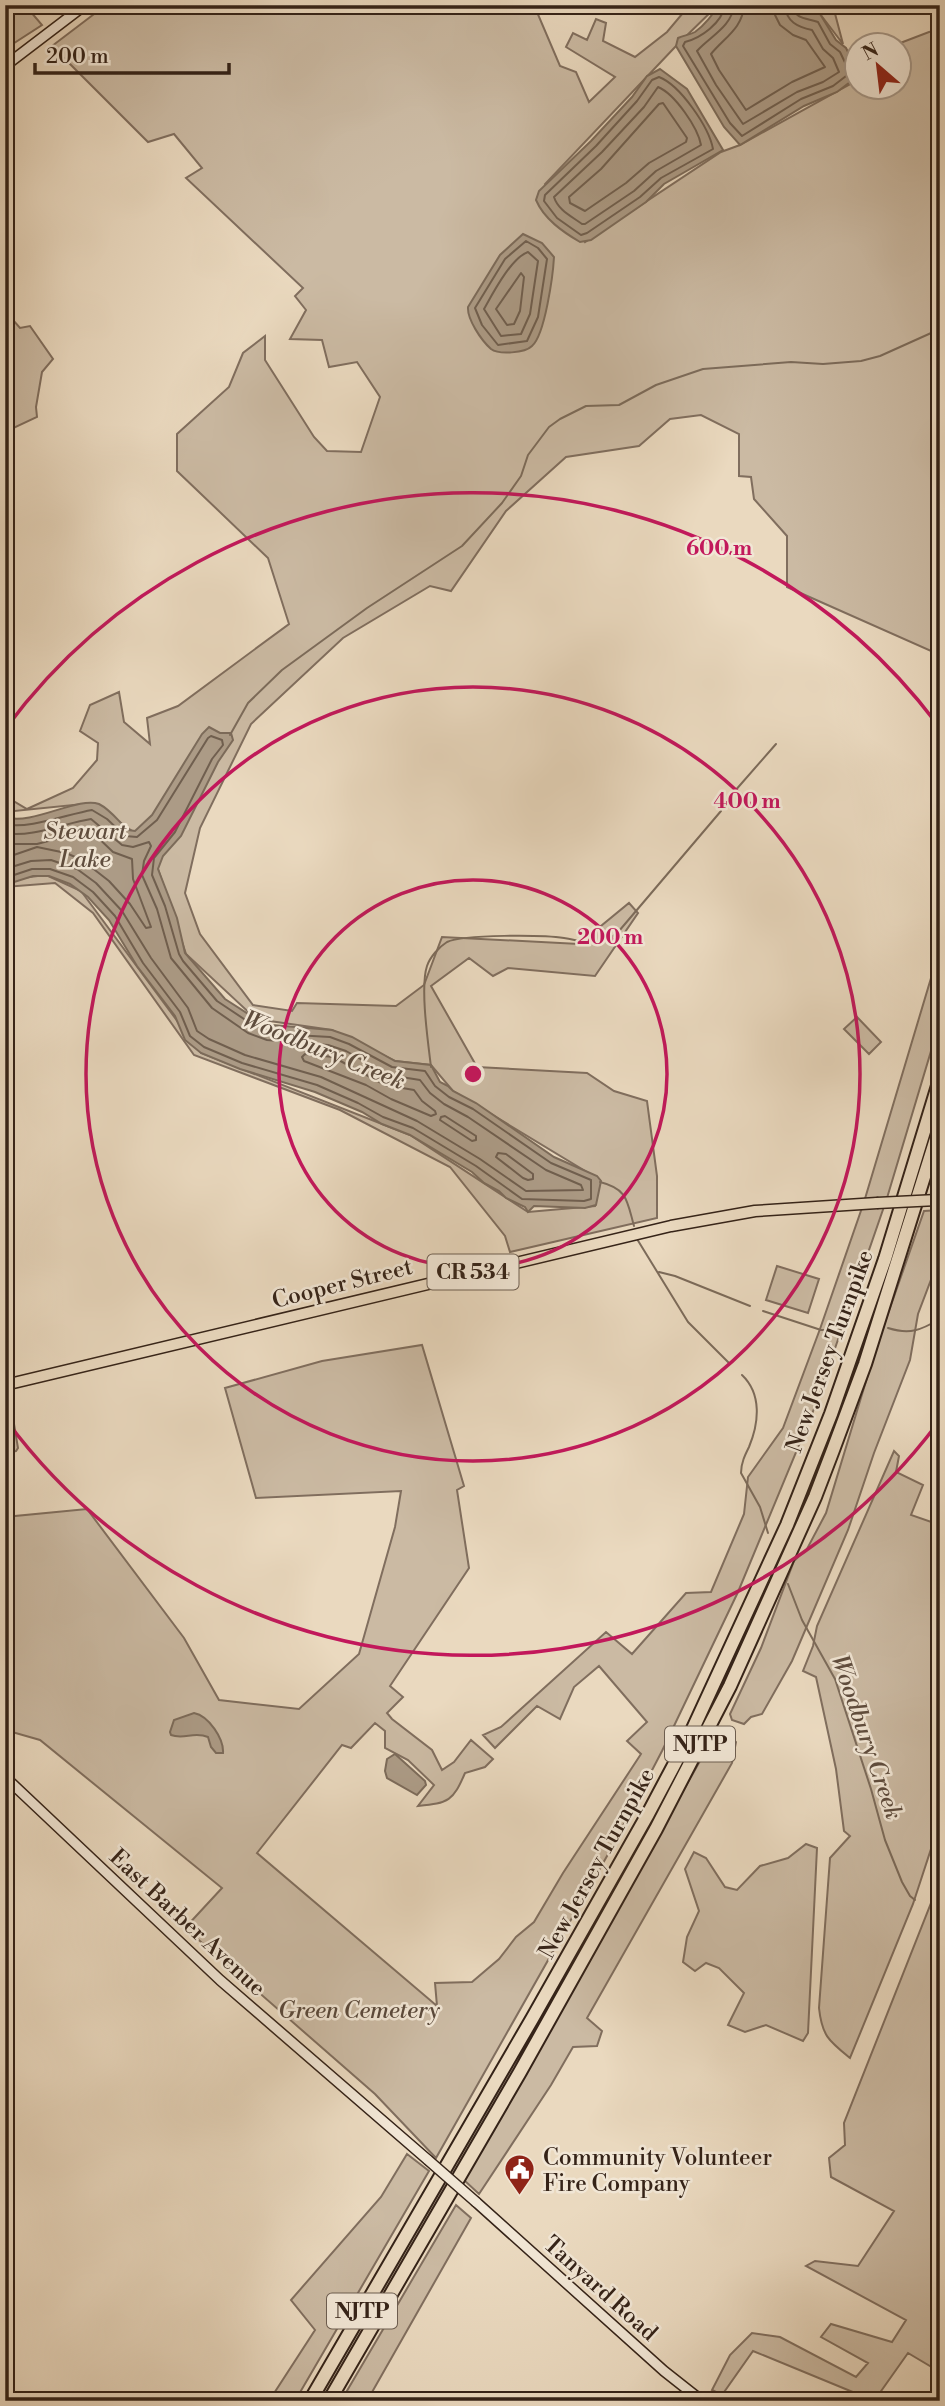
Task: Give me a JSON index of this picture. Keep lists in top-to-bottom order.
{
  "streets": {
    "highway": ["New Jersey Turnpike", "NJTP"],
    "main road": ["CR 534", "Cooper Street"],
    "street": ["East Barber Avenue", "Tanyard Road"]
  },
  "crossings": [
    ["East Barber Avenue", "Tanyard Road"]
  ],
  "water": ["Stewart Lake", "Woodbury Creek"],
  "parks": ["Green Cemetery"],
  "places": {
    "public building": ["Community Volunteer Fire Company"]
  },
  "scale_bar": "200 m",
  "north": "top left",
  "rings": ["600 m", "400 m", "200 m"]
}
